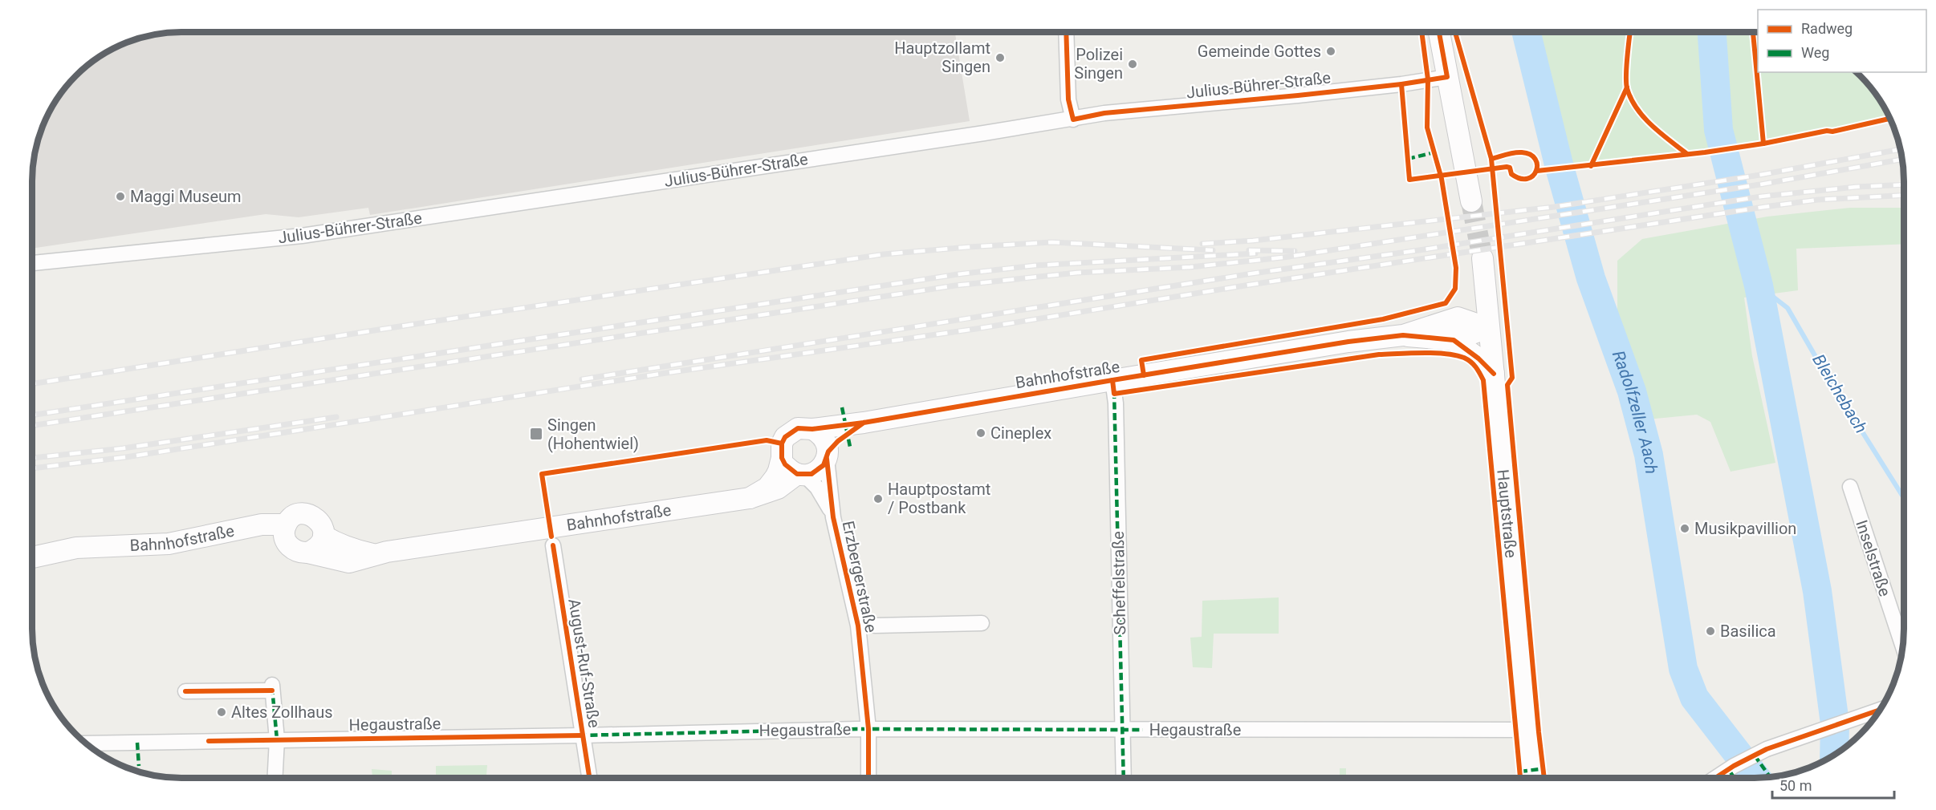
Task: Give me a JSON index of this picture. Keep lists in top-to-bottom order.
{
  "streets": {
    "street": [
      "Julius-Bührer-Straße",
      "Bahnhofstraße",
      "Hauptstraße",
      "Inselstraße",
      "Erzbergerstraße",
      "Scheffelstraße",
      "August-Ruf-Straße",
      "Hegaustraße"
    ]
  },
  "crossings": [
    ["Bahnhofstraße", "Hauptstraße"],
    ["Bahnhofstraße", "Erzbergerstraße"],
    ["Bahnhofstraße", "Scheffelstraße"],
    ["Hauptstraße", "Hegaustraße"],
    ["Erzbergerstraße", "Hegaustraße"],
    ["Scheffelstraße", "Hegaustraße"],
    ["August-Ruf-Straße", "Hegaustraße"]
  ],
  "water": ["Bleichebach", "Radolfzeller Aach"],
  "places": {
    "other": [
      "Gemeinde Gottes",
      "Hauptzollamt Singen",
      "Polizei Singen",
      "Maggi Museum",
      "Cineplex",
      "Hauptpostamt / Postbank",
      "Musikpavillion",
      "Basilica",
      "Altes Zollhaus"
    ],
    "transit": ["Singen (Hohentwiel)"]
  },
  "legend": ["Radweg", "Weg"],
  "scale_bar": "50 m"
}
